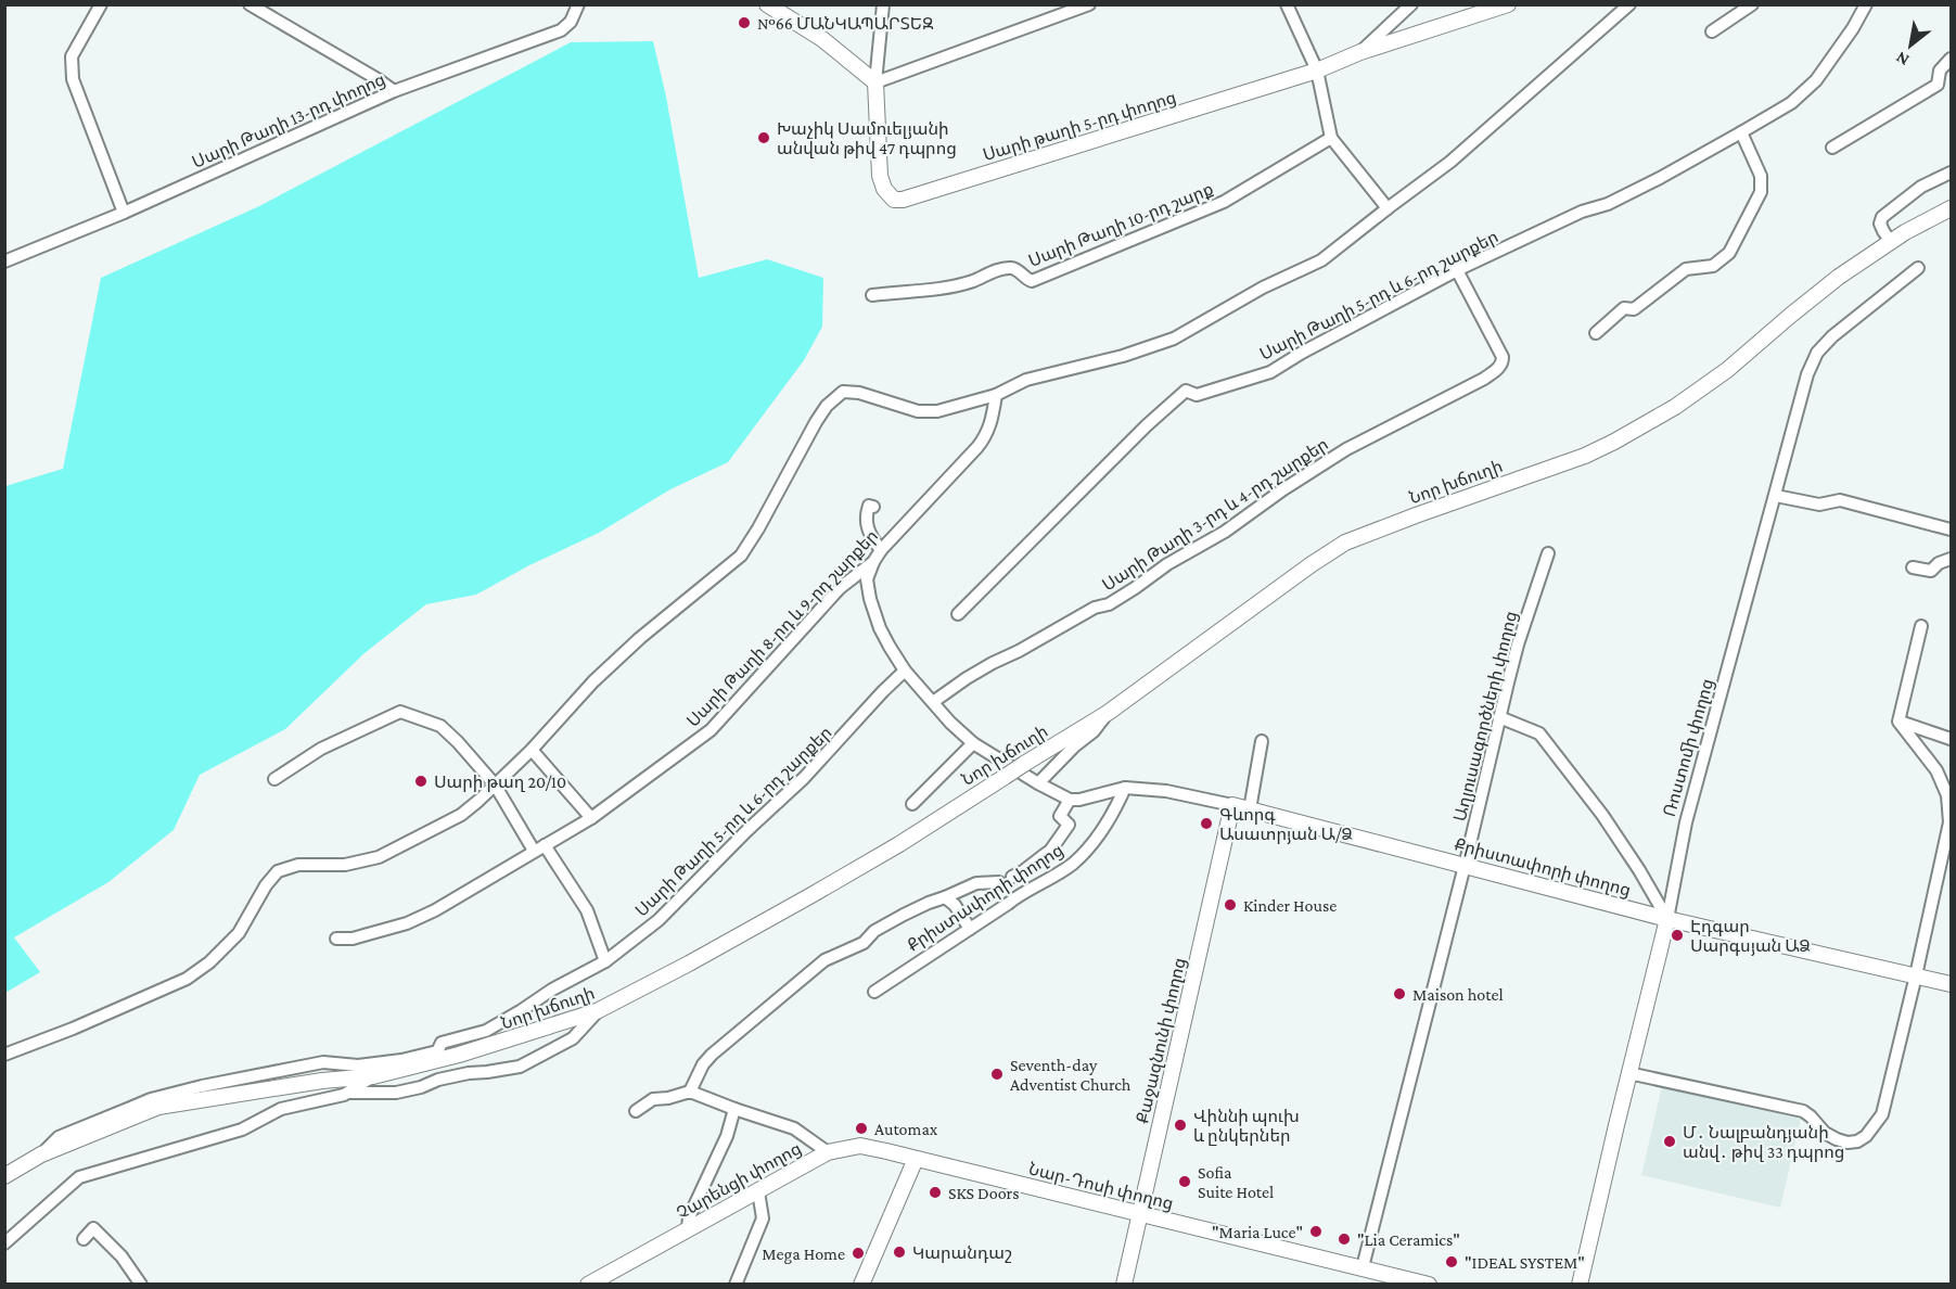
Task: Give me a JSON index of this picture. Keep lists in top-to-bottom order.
{
  "streets": {
    "main road": [
      "Սարի թաղի 5-րդ փողոց",
      "Նոր խճուղի",
      "Ռոստոմի փողոց",
      "Քրիստափորի փողոց",
      "Քաջազնունի փողոց",
      "Չարենցի փողոց",
      "Նար-Դոսի փողոց"
    ],
    "street": [
      "Սարի Թաղի 13-րդ փողոց",
      "Սարի Թաղի 10-րդ շարք",
      "Սարի Թաղի 5-րդ և 6-րդ շարքեր",
      "Սարի Թաղի 3-րդ և 4-րդ շարքեր",
      "Սարի Թաղի 8-րդ և 9-րդ շարքեր",
      "Աղյուսագործների փողոց"
    ]
  },
  "crossings": [
    ["Սարի Թաղի 5-րդ և 6-րդ շարքեր", "Նոր խճուղի"],
    ["Սարի Թաղի 5-րդ և 6-րդ շարքեր", "Սարի Թաղի 3-րդ և 4-րդ շարքեր"],
    ["Աղյուսագործների փողոց", "Քրիստափորի փողոց"],
    ["Աղյուսագործների փողոց", "Նար-Դոսի փողոց"],
    ["Ռոստոմի փողոց", "Քրիստափորի փողոց"],
    ["Քրիստափորի փողոց", "Քաջազնունի փողոց"],
    ["Քաջազնունի փողոց", "Նար-Դոսի փողոց"],
    ["Չարենցի փողոց", "Նար-Դոսի փողոց"]
  ],
  "places": [
    "№66 ՄԱՆԿԱՊԱՐՏԵԶ",
    "Խաչիկ Սամուելյանի անվան թիվ 47 դպրոց",
    "Սարի թաղ 20/10",
    "Գևորգ Ասատրյան Ա/Ձ",
    "Kinder House",
    "Էդգար Սարգսյան ԱՁ",
    "Maison hotel",
    "Seventh-day Adventist Church",
    "Վիննի պուխ և ընկերներ",
    "Automax",
    "Մ․ Նալբանդյանի անվ․ թիվ 33 դպրոց",
    "Sofia Suite Hotel",
    "SKS Doors",
    "\"Maria Luce\"",
    "\"Lia Ceramics\"",
    "Կարանդաշ",
    "Mega Home",
    "\"IDEAL SYSTEM\""
  ],
  "north": "bottom left"
}
